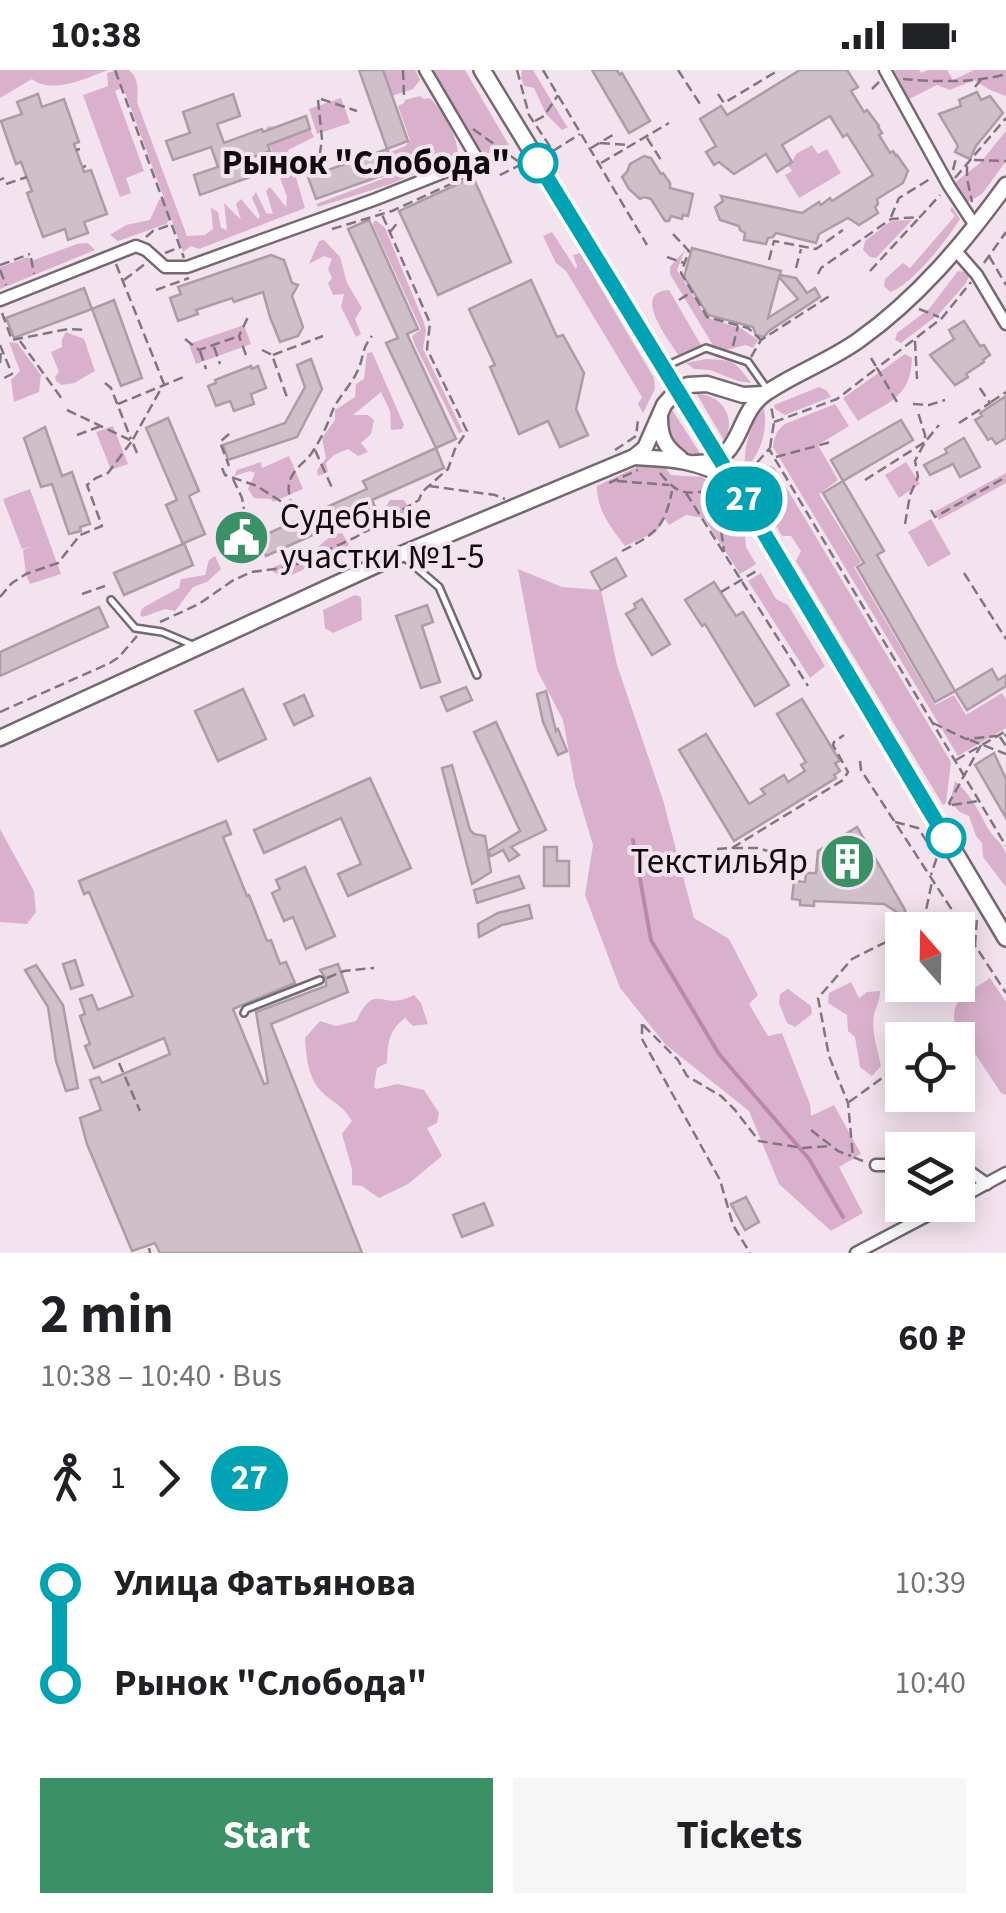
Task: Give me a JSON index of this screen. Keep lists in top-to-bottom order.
{
  "places": {
    "other": ["Рынок \"Слобода\""],
    "public building": ["Судебные участки №1-5"],
    "building": ["ТекстильЯр"]
  },
  "lines": ["bus line 27"],
  "north": "top",
  "page": {
    "status": "10:38",
    "on_map": "27",
    "heading": ["2 min", "10:38 – 10:40 · Bus", "60 ₽"],
    "legs": ["1", "27"],
    "list": [
      {
        "name": "Улица Фатьянова",
        "value": "10:39"
      },
      {
        "name": "Рынок \"Слобода\"",
        "value": "10:40"
      }
    ],
    "buttons": ["Start", "Tickets"]
  }
}
